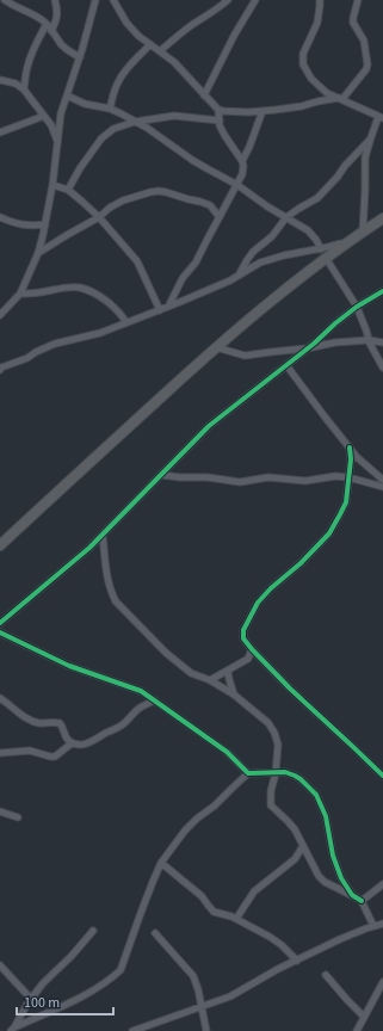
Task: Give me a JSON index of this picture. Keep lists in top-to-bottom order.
{
  "scale_bar": "100 m"
}
